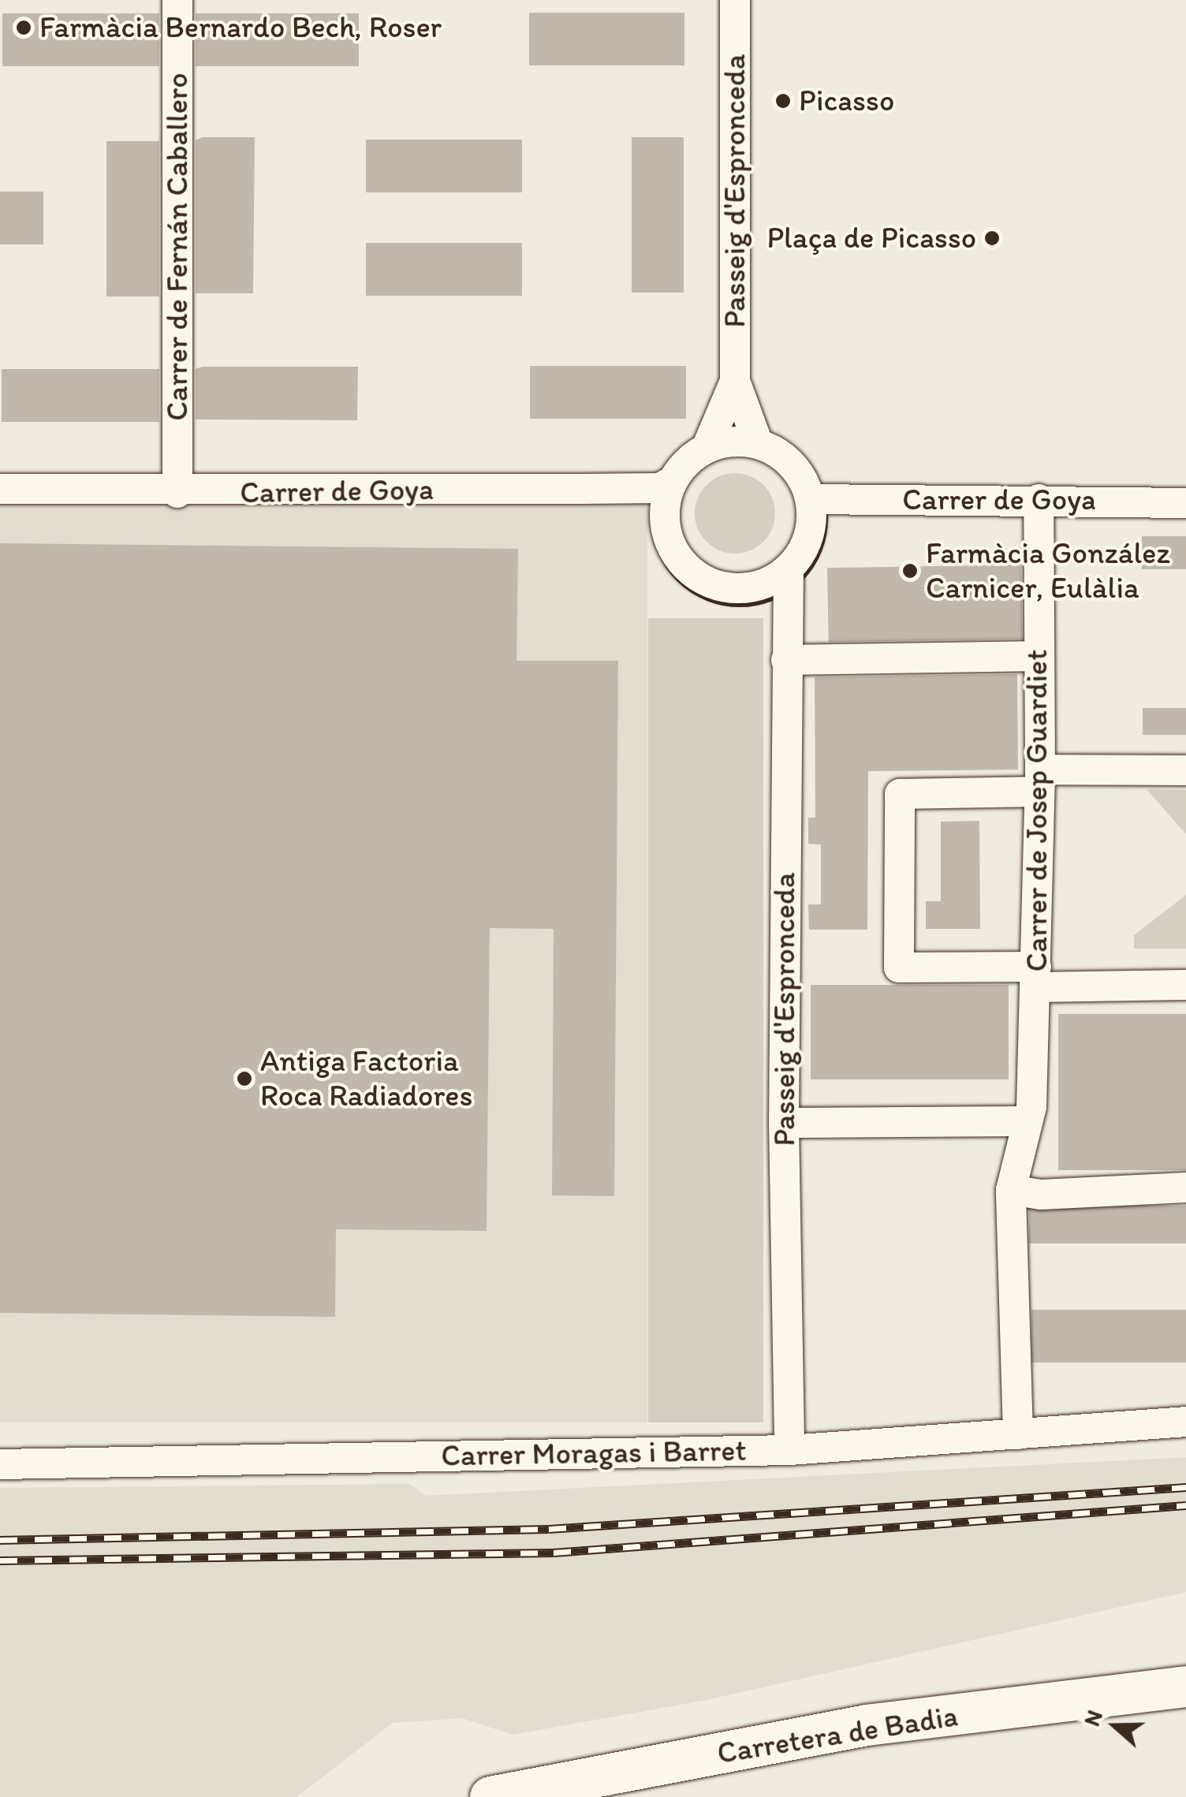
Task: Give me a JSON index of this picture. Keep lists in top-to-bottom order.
{
  "streets": {
    "street": [
      "Passeig d'Espronceda",
      "Carrer de Fernán Caballero",
      "Carrer de Goya",
      "Carrer de Josep Guardiet",
      "Carrer Moragas i Barret",
      "Carretera de Badia"
    ]
  },
  "crossings": [
    ["Passeig d'Espronceda", "Carrer Moragas i Barret"],
    ["Carrer de Fernán Caballero", "Carrer de Goya"],
    ["Carrer de Goya", "Carrer de Josep Guardiet"],
    ["Carrer de Josep Guardiet", "Carrer Moragas i Barret"]
  ],
  "places": [
    "Farmàcia Bernardo Bech, Roser",
    "Picasso",
    "Plaça de Picasso",
    "Farmàcia González Carnicer, Eulàlia",
    "Antiga Factoria Roca Radiadores"
  ],
  "north": "left"
}
